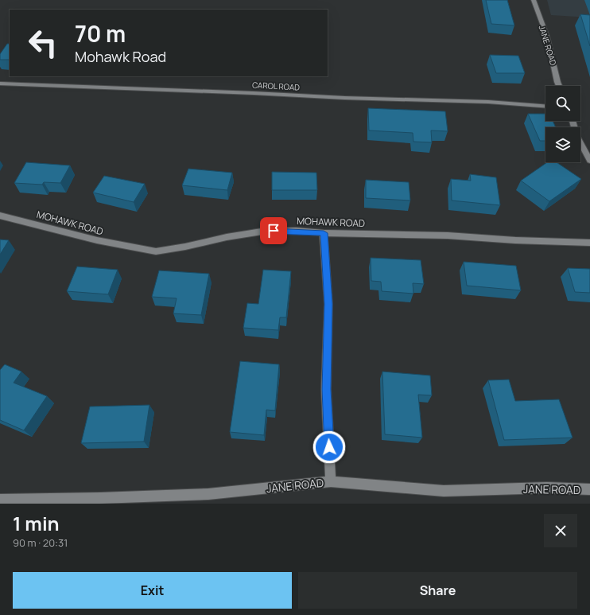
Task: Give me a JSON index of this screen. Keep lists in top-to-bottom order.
{
  "streets": {
    "street": ["JANE ROAD", "CAROL ROAD", "MOHAWK ROAD"]
  },
  "page": {
    "turn": ["70 m", "Mohawk Road"],
    "heading": ["1 min", "90 m · 20:31"],
    "buttons": ["Exit", "Share"]
  }
}
